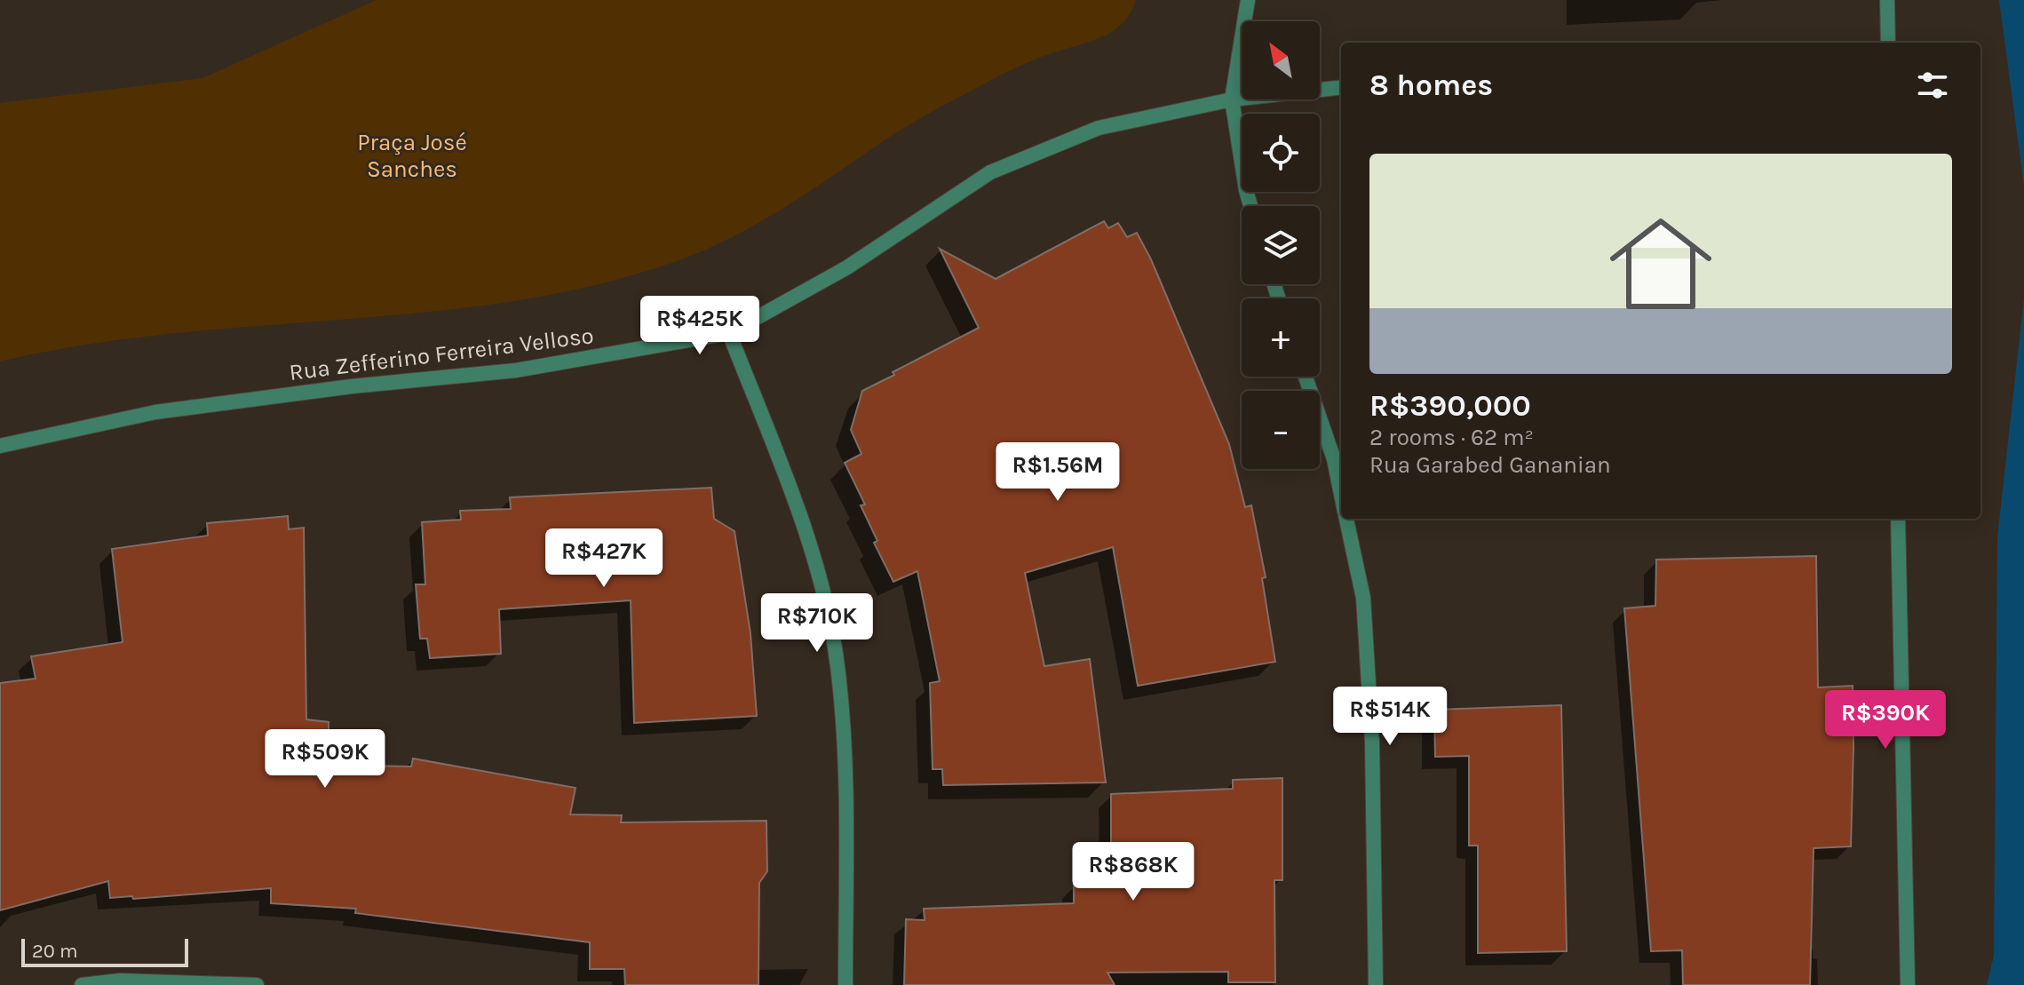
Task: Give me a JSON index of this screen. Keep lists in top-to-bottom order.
{
  "streets": {
    "street": ["Rua Zefferino Ferreira Velloso"]
  },
  "parks": ["Praça José Sanches"],
  "scale_bar": "20 m",
  "north": "top left",
  "page": {
    "map_buttons": ["+", "−"],
    "heading": "8 homes",
    "list": [
      {
        "name": "R$390,000",
        "note": "2 rooms · 62 m² · Rua Garabed Gananian"
      }
    ],
    "price": [
      "R$425K",
      "R$1.56M",
      "R$427K",
      "R$710K",
      "R$514K",
      "R$390K",
      "R$509K",
      "R$868K"
    ],
    "scale": "20 m"
  }
}
